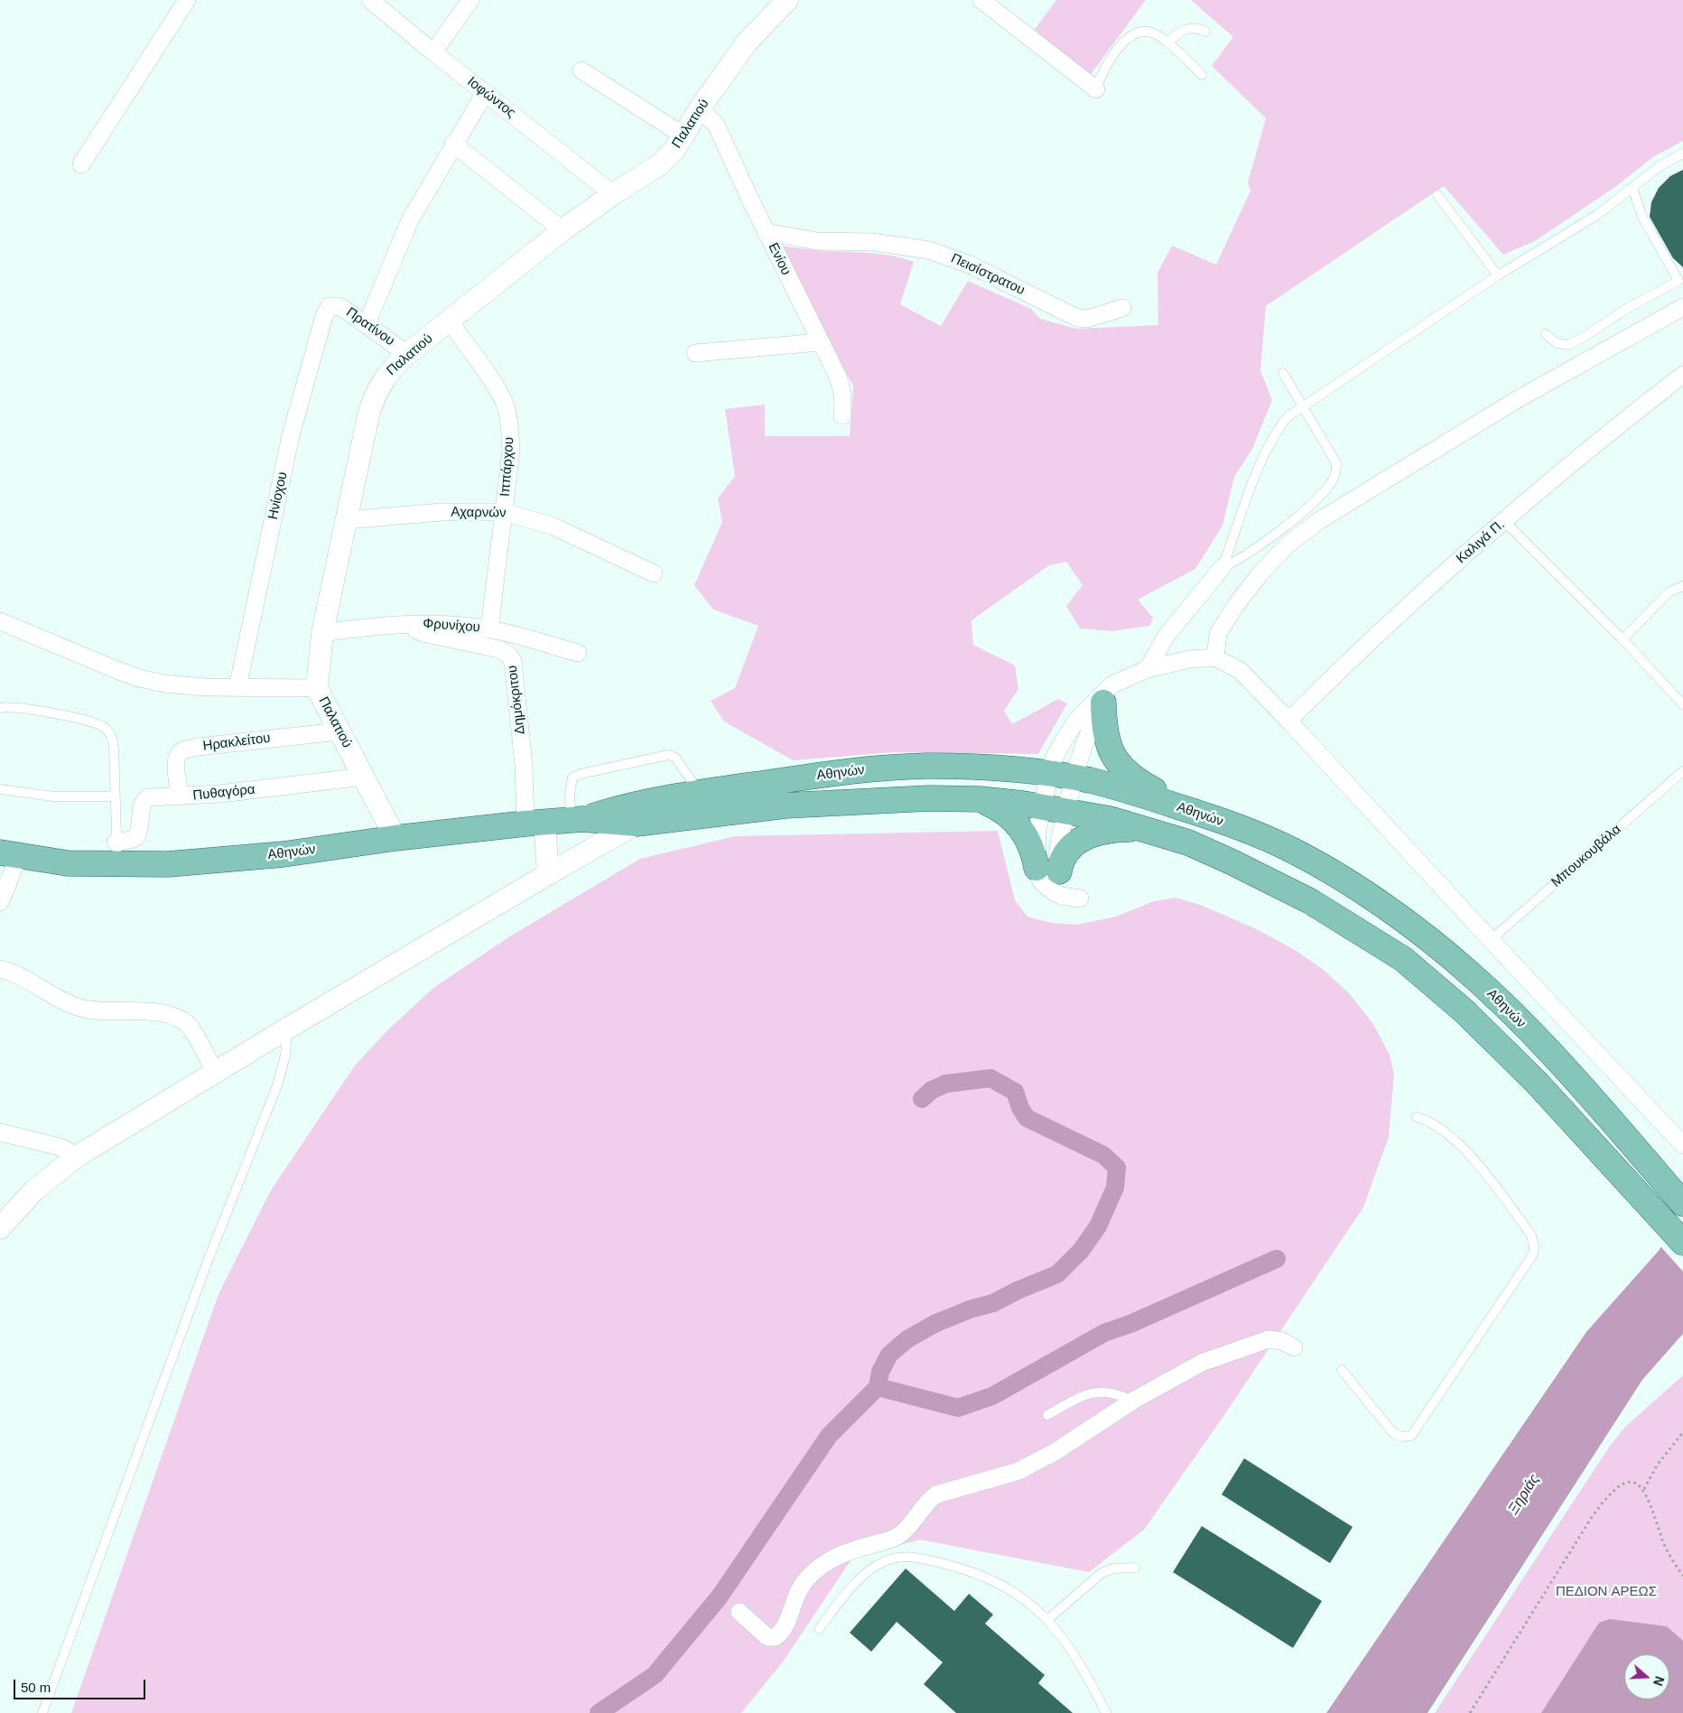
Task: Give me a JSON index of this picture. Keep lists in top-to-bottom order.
{
  "streets": {
    "main road": ["Αθηνών"],
    "street": [
      "Ιοφώντος",
      "Παλατιού",
      "Ενίου",
      "Πεισίστρατου",
      "Πρατίνου",
      "Ιππάρχου",
      "Ηνίοχου",
      "Αχαρνών",
      "Καλιγά Π.",
      "Φρυνίχου",
      "Δημόκριτου",
      "Ηρακλείτου",
      "Πυθαγόρα"
    ],
    "lane": ["Μπουκουβάλα"]
  },
  "crossings": [
    ["Ιοφώντος", "Παλατιού"],
    ["Παλατιού", "Ενίου"],
    ["Παλατιού", "Πρατίνου"],
    ["Παλατιού", "Ιππάρχου"],
    ["Παλατιού", "Αχαρνών"],
    ["Παλατιού", "Φρυνίχου"],
    ["Παλατιού", "Ηρακλείτου"],
    ["Παλατιού", "Αθηνών"],
    ["Παλατιού", "Πυθαγόρα"],
    ["Ενίου", "Πεισίστρατου"],
    ["Πρατίνου", "Ηνίοχου"],
    ["Ιππάρχου", "Αχαρνών"],
    ["Ιππάρχου", "Φρυνίχου"],
    ["Φρυνίχου", "Δημόκριτου"],
    ["Δημόκριτου", "Αθηνών"],
    ["Ηρακλείτου", "Πυθαγόρα"],
    ["Αθηνών", "Πυθαγόρα"]
  ],
  "water": ["Ξηριάς"],
  "parks": ["ΠΕΔΙΟΝ ΑΡΕΩΣ"],
  "scale_bar": "50 m",
  "north": "right"
}
